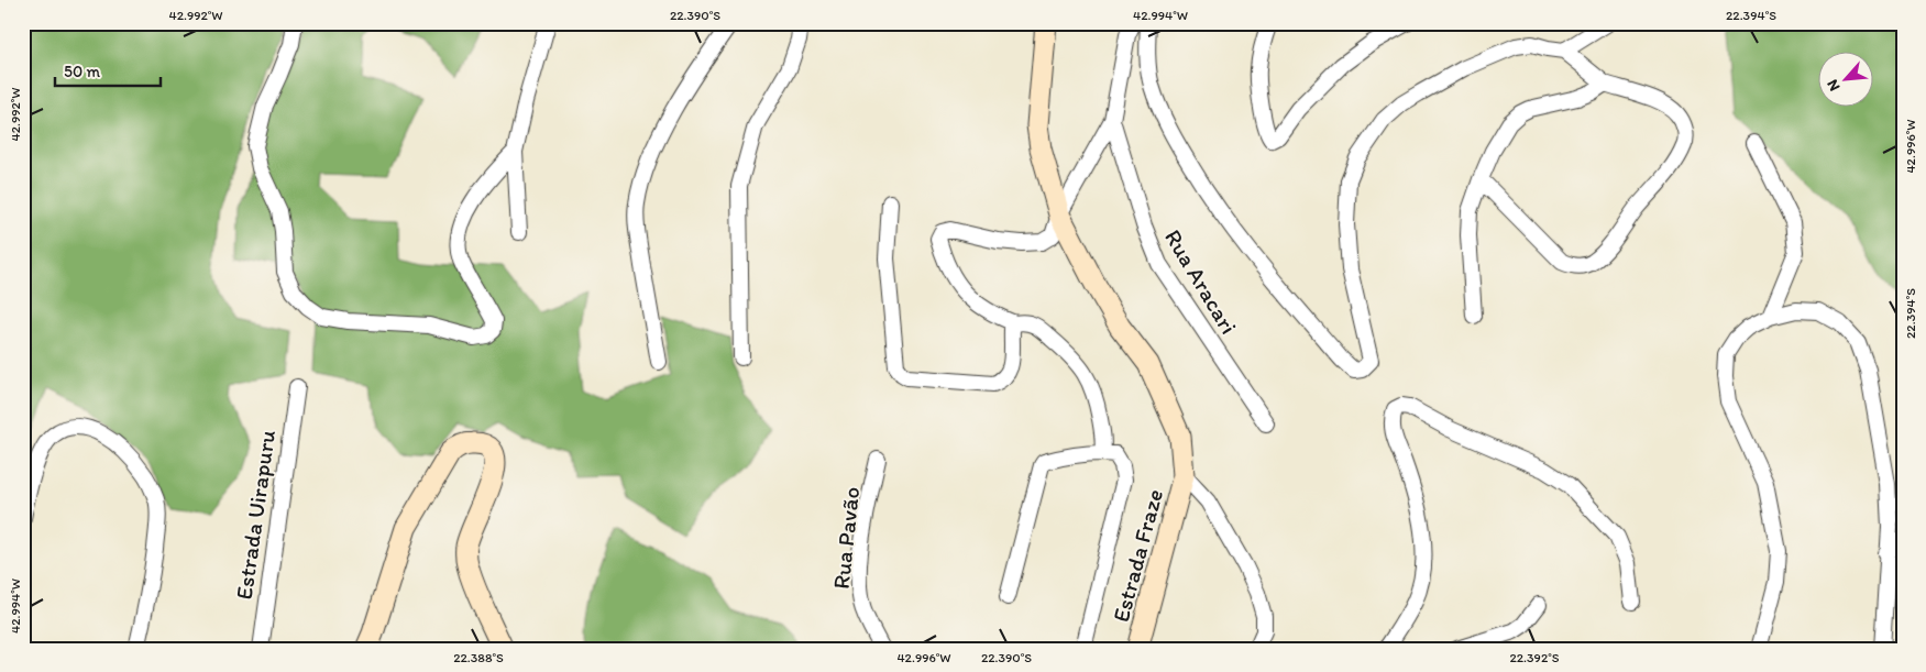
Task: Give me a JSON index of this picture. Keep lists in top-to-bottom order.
{
  "streets": {
    "street": [
      "Rua Aracari",
      "Estrada Uirapuru",
      "Rua Pavão",
      "Estrada Fraze"
    ]
  },
  "scale_bar": "50 m",
  "north": "bottom left",
  "coordinates": [
    "42.992°W",
    "22.390°S",
    "42.994°W",
    "22.394°S",
    "42.996°W",
    "22.388°S",
    "22.392°S"
  ]
}
